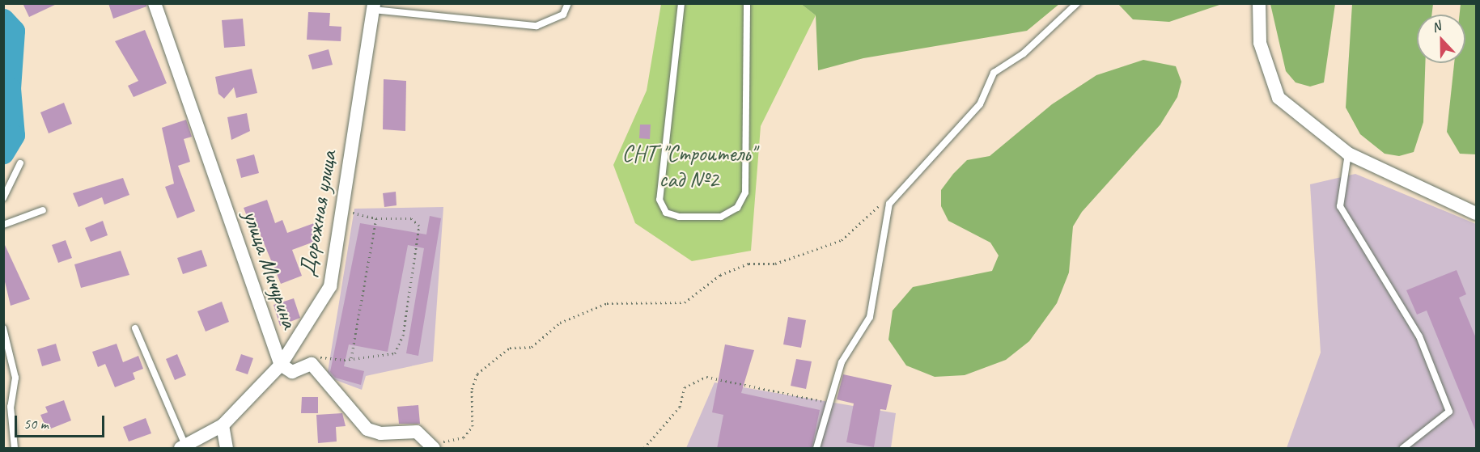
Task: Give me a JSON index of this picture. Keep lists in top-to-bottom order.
{
  "streets": {
    "street": ["Дорожная улица", "улица Мичурина"]
  },
  "crossings": [
    ["Дорожная улица", "улица Мичурина"]
  ],
  "parks": ["СНТ \"Строитель\" сад №2"],
  "scale_bar": "50 m",
  "north": "top"
}
